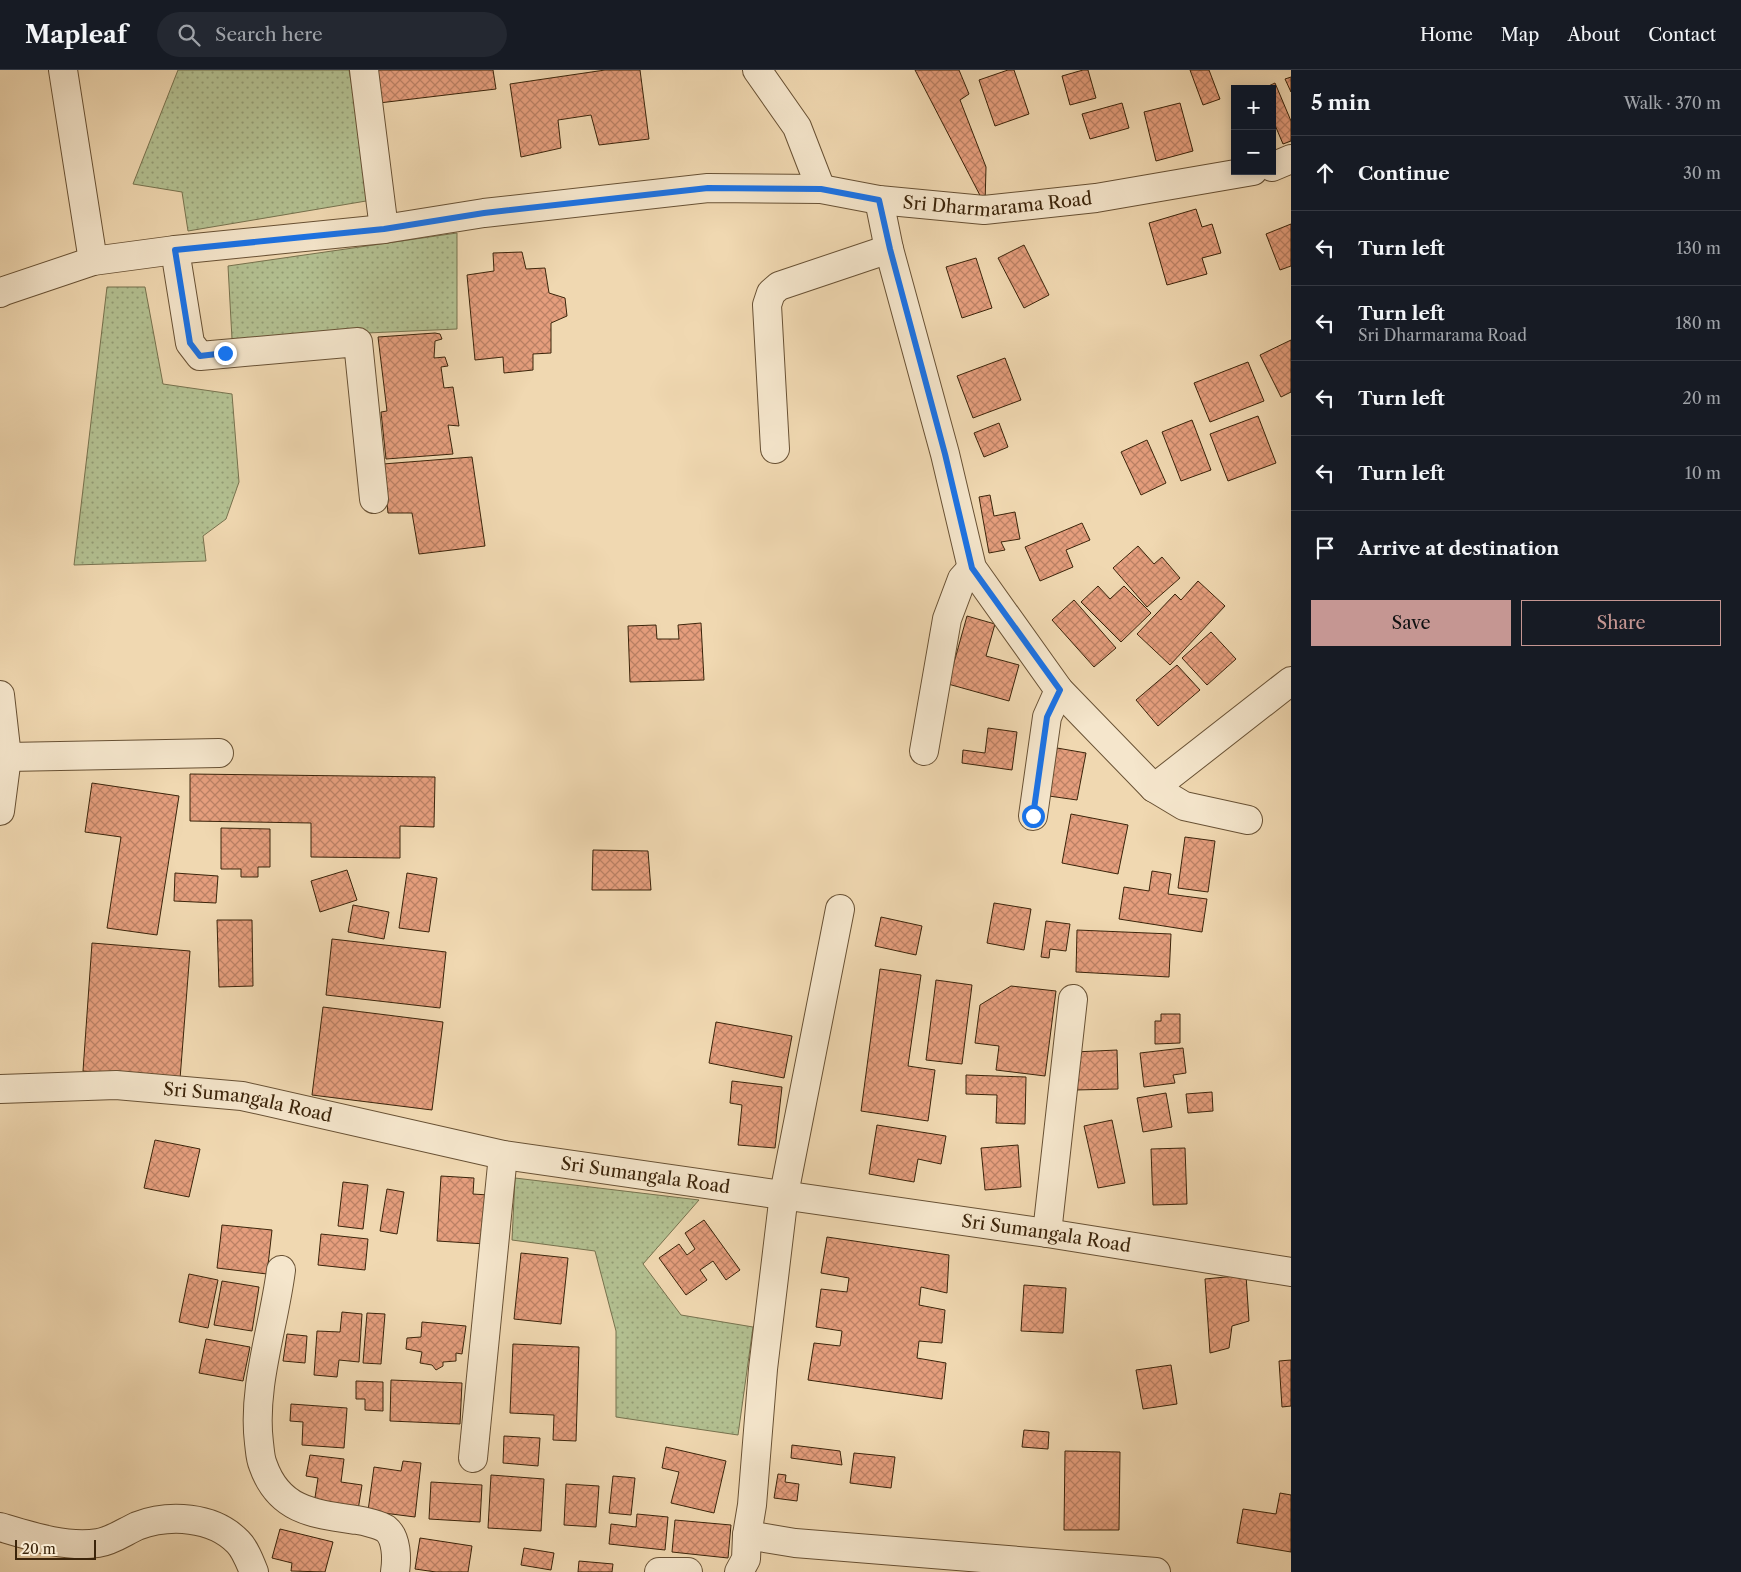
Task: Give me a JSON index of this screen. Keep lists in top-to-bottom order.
{
  "streets": {
    "street": ["Sri Dharmarama Road", "Sri Sumangala Road"]
  },
  "scale_bar": "20 m",
  "page": {
    "header": "Mapleaf",
    "search": "Search here",
    "nav": [
      "Home",
      "Map",
      "About",
      "Contact"
    ],
    "heading": ["5 min", "Walk · 370 m"],
    "map_buttons": ["+", "−"],
    "list": [
      ["Continue", "30 m"],
      ["Turn left", "130 m"],
      ["Turn left", "Sri Dharmarama Road", "180 m"],
      ["Turn left", "20 m"],
      ["Turn left", "10 m"],
      "Arrive at destination"
    ],
    "buttons": ["Save", "Share"],
    "scale": "20 m"
  }
}
